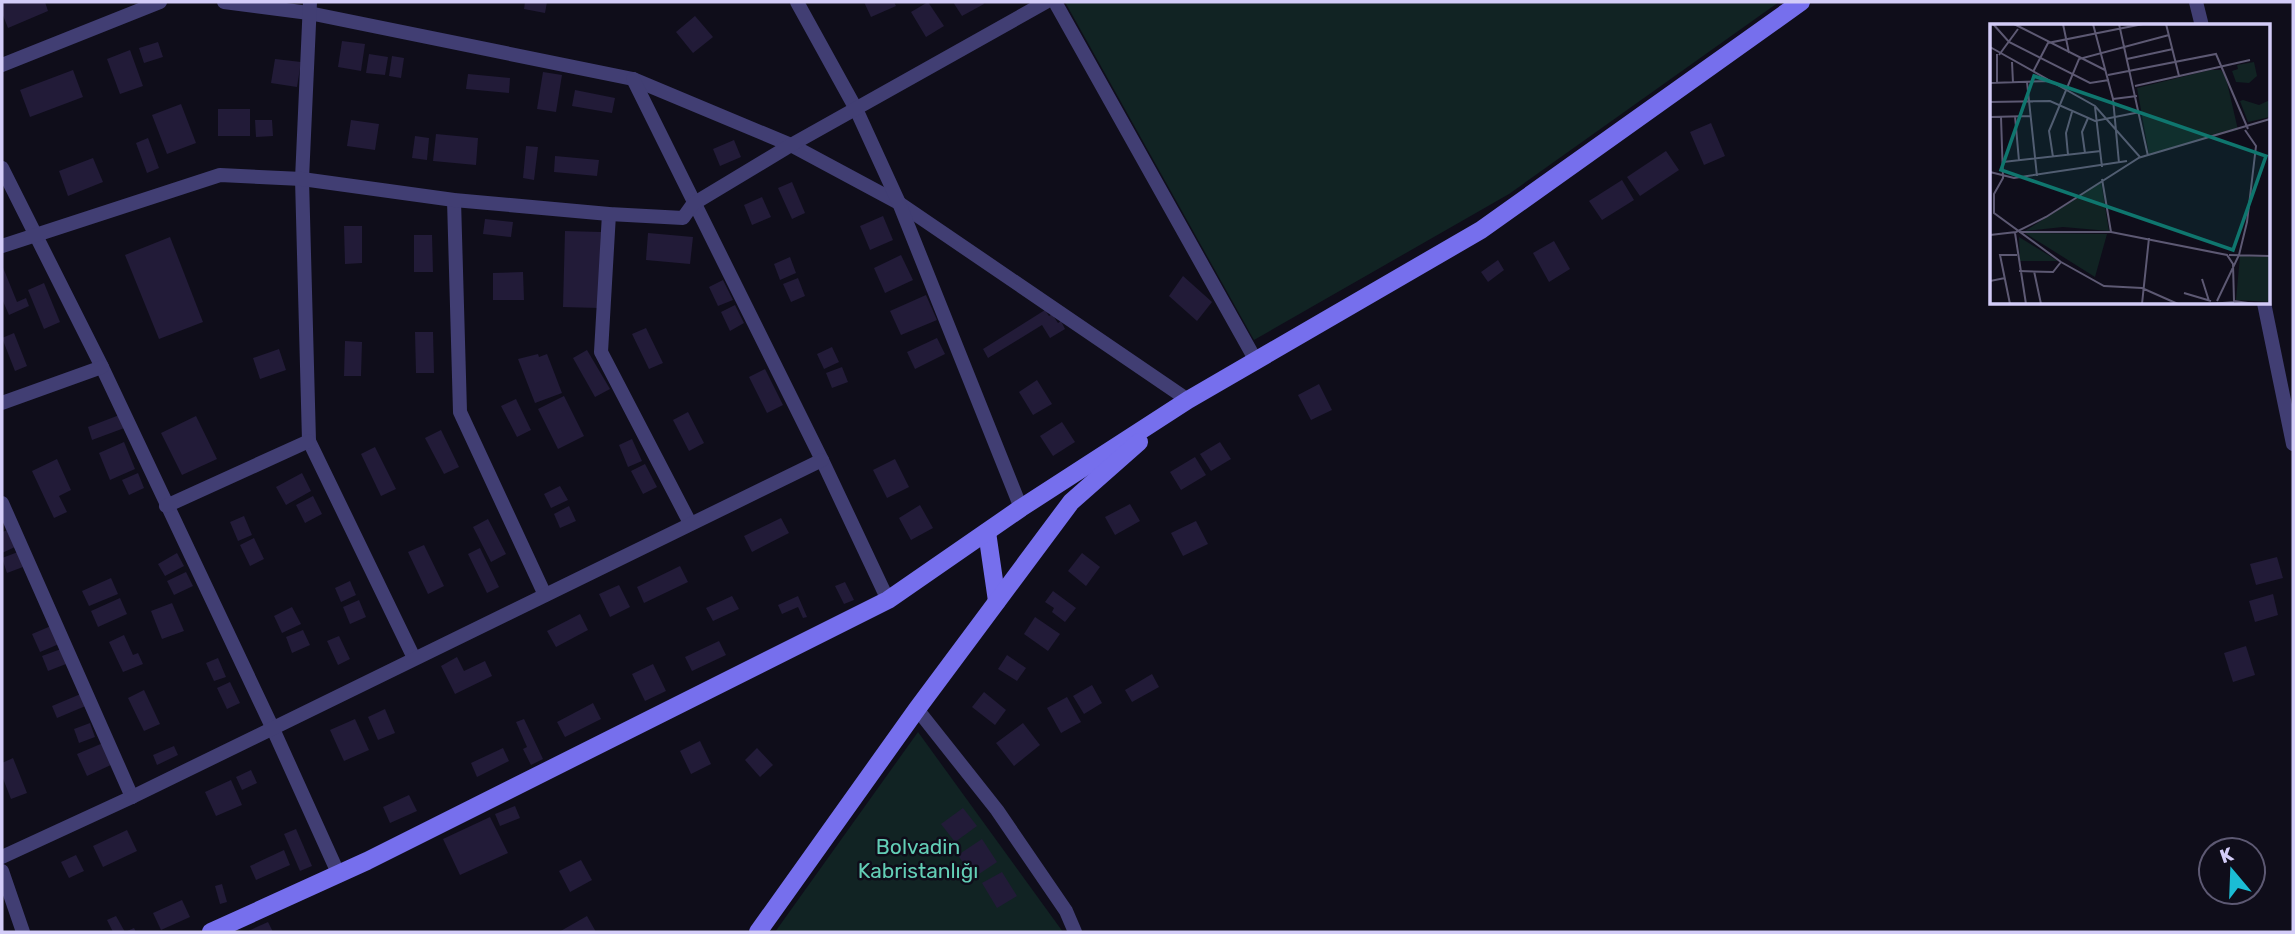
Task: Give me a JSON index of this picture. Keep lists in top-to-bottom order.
{
  "parks": ["Bolvadin Kabristanlığı"],
  "north": "top"
}
